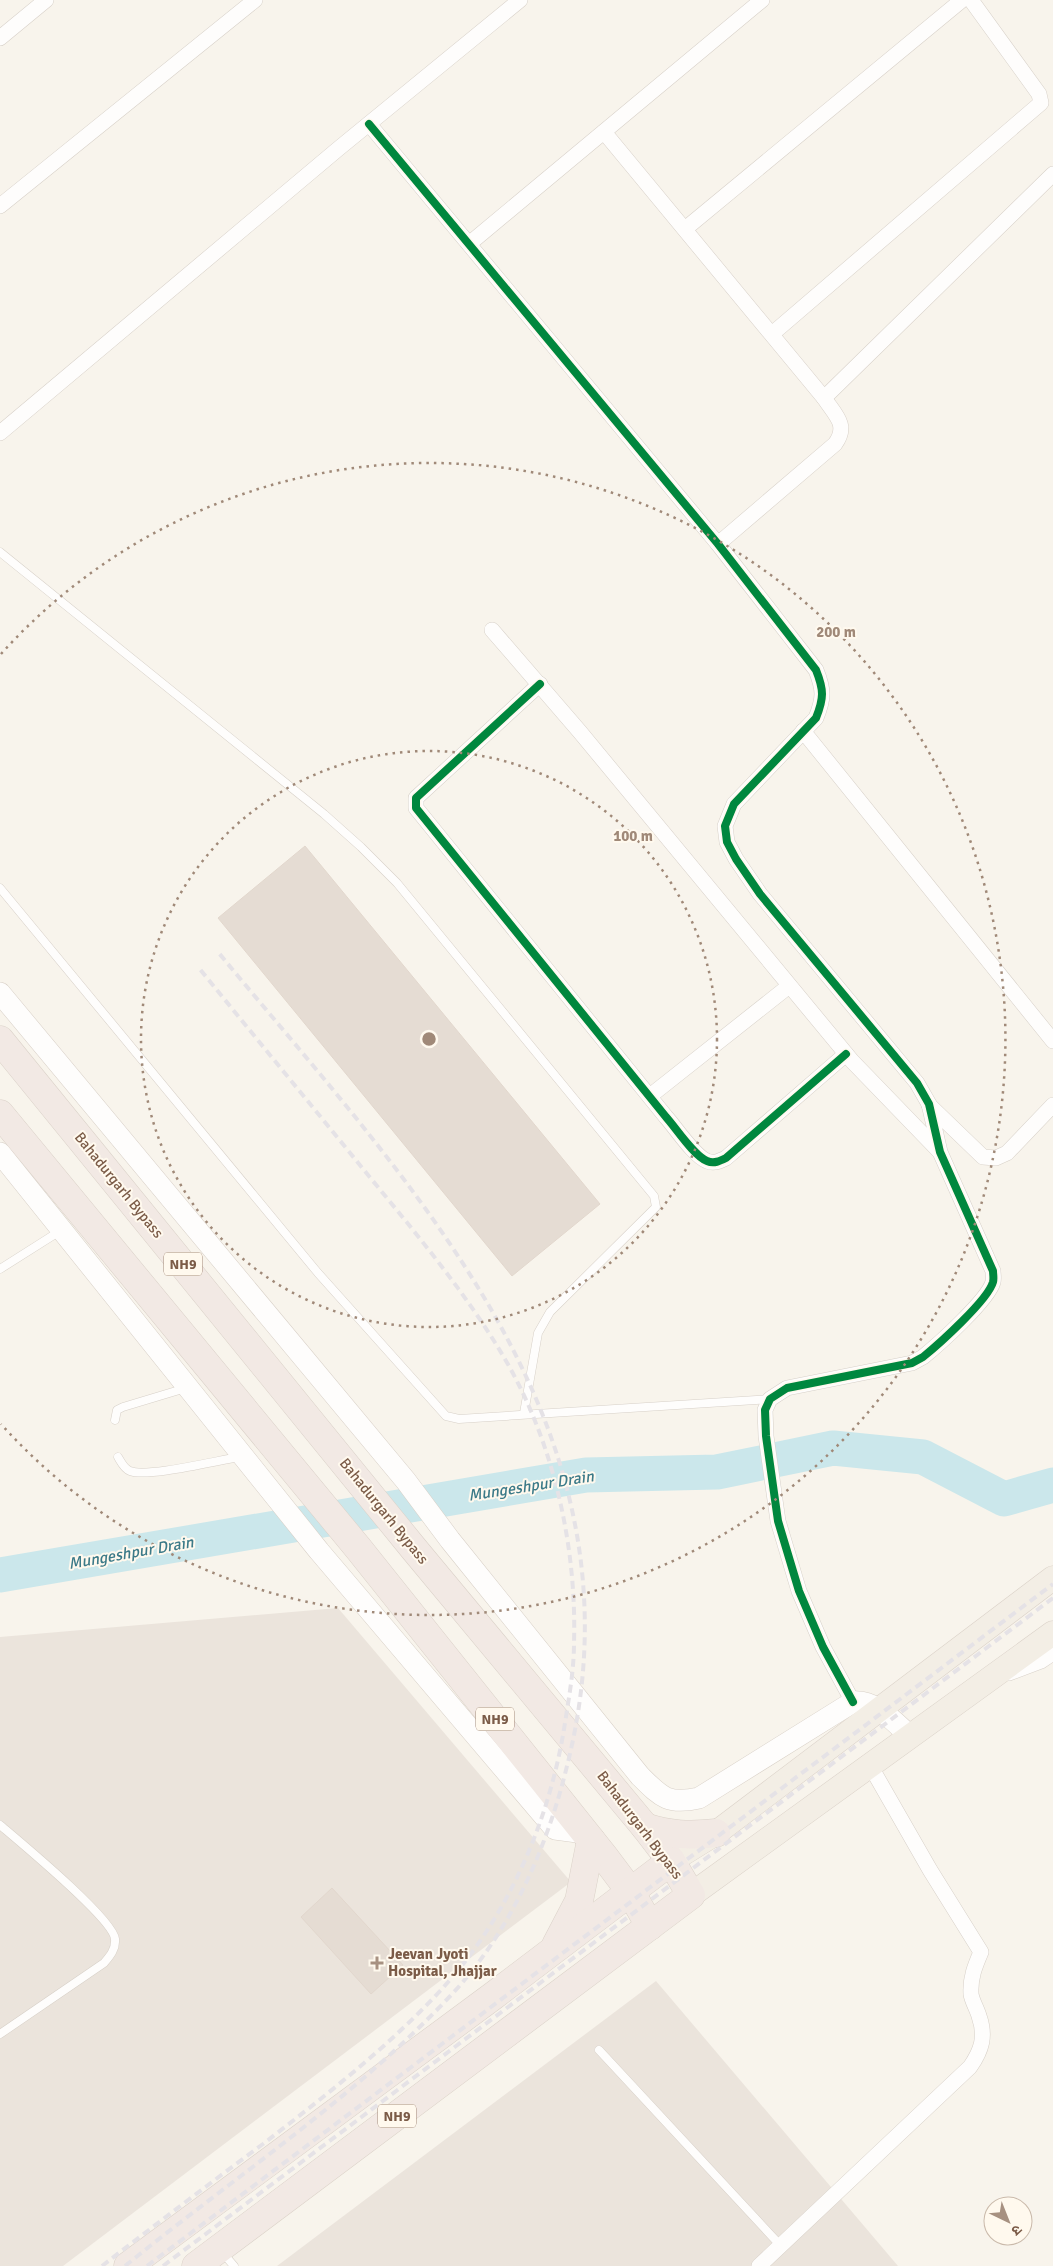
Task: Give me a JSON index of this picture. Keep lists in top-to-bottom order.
{
  "streets": {
    "highway": ["Bahadurgarh Bypass", "NH9"]
  },
  "crossings": [
    ["Bahadurgarh Bypass", "NH9"]
  ],
  "water": ["Mungeshpur Drain"],
  "places": {
    "health": ["Jeevan Jyoti Hospital, Jhajjar"]
  },
  "north": "bottom right",
  "rings": ["200 m", "100 m"]
}
